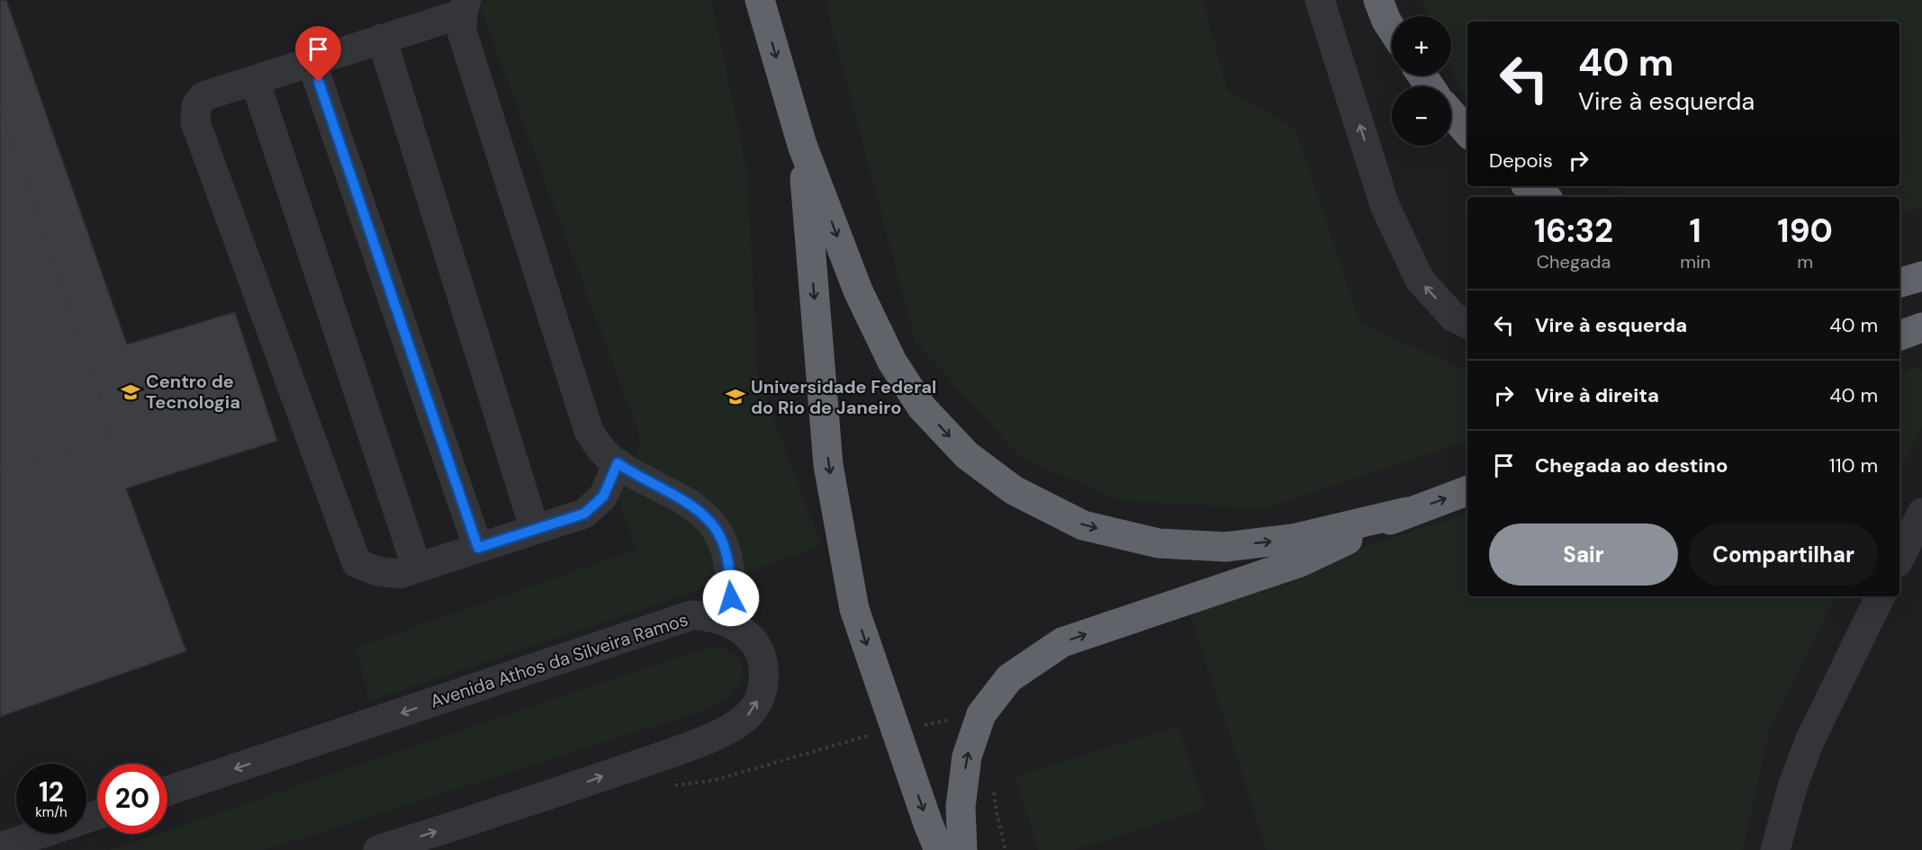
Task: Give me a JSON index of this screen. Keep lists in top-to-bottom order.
{
  "streets": {
    "street": ["Avenida Athos da Silveira Ramos"]
  },
  "places": {
    "school or university": ["Centro de Tecnologia", "Universidade Federal do Rio de Janeiro"]
  },
  "page": {
    "map_buttons": ["+", "−"],
    "turn": ["40 m", "Vire à esquerda"],
    "then": "Depois",
    "eta": [
      "16:32",
      "Chegada",
      "1",
      "min",
      "190",
      "m"
    ],
    "list": [
      {
        "name": "Vire à esquerda",
        "value": "40 m"
      },
      {
        "name": "Vire à direita",
        "value": "40 m"
      },
      {
        "name": "Chegada ao destino",
        "value": "110 m"
      }
    ],
    "buttons": ["Sair", "Compartilhar"],
    "speed": "12 km/h",
    "limit": "20"
  }
}
